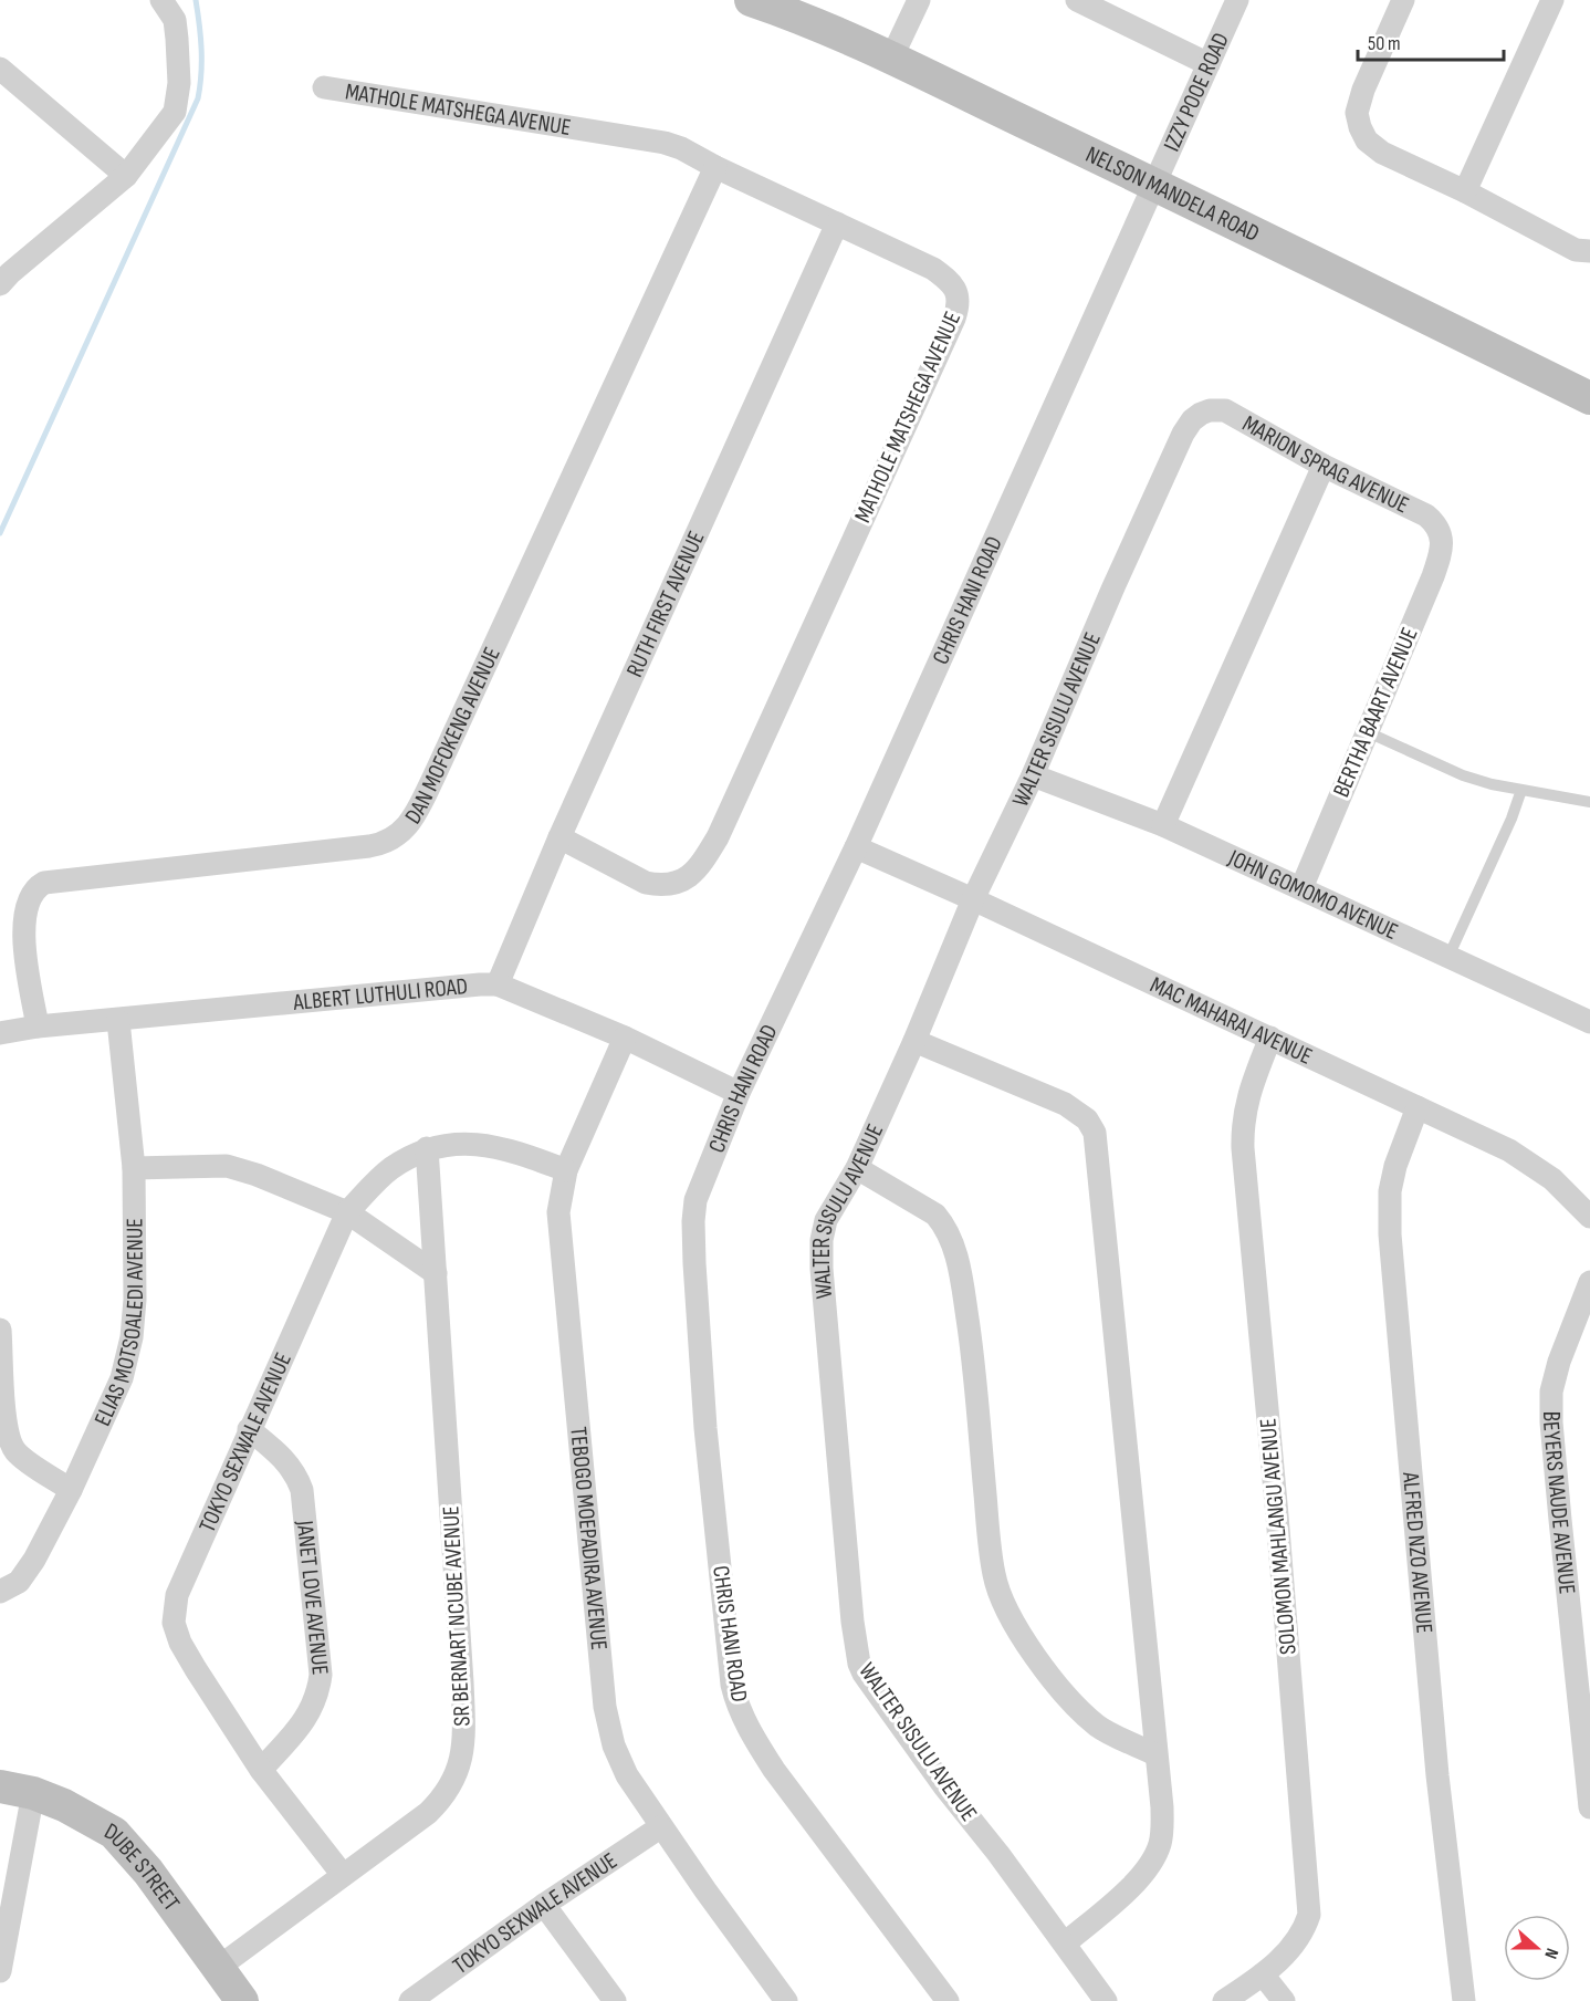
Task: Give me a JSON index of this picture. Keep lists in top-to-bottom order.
{
  "streets": {
    "street": [
      "IZZY POOE ROAD",
      "MATHOLE MATSHEGA AVENUE",
      "NELSON MANDELA ROAD",
      "MARION SPRAG AVENUE",
      "CHRIS HANI ROAD",
      "RUTH FIRST AVENUE",
      "BERTHA BAART AVENUE",
      "WALTER SISULU AVENUE",
      "DAN MOFOKENG AVENUE",
      "JOHN GOMOMO AVENUE",
      "ALBERT LUTHULI ROAD",
      "MAC MAHARAJ AVENUE",
      "ELIAS MOTSOALEDI AVENUE",
      "TOKYO SEXWALE AVENUE",
      "BEYERS NAUDE AVENUE",
      "SOLOMON MAHLANGU AVENUE",
      "TEBOGO MOEPADIRA AVENUE",
      "ALFRED NZO AVENUE",
      "JANET LOVE AVENUE",
      "SR BERNART NCUBE AVENUE",
      "DUBE STREET"
    ]
  },
  "crossings": [
    ["IZZY POOE ROAD", "NELSON MANDELA ROAD"],
    ["IZZY POOE ROAD", "CHRIS HANI ROAD"],
    ["MATHOLE MATSHEGA AVENUE", "RUTH FIRST AVENUE"],
    ["MATHOLE MATSHEGA AVENUE", "DAN MOFOKENG AVENUE"],
    ["NELSON MANDELA ROAD", "CHRIS HANI ROAD"],
    ["MARION SPRAG AVENUE", "BERTHA BAART AVENUE"],
    ["MARION SPRAG AVENUE", "WALTER SISULU AVENUE"],
    ["CHRIS HANI ROAD", "ALBERT LUTHULI ROAD"],
    ["CHRIS HANI ROAD", "MAC MAHARAJ AVENUE"],
    ["RUTH FIRST AVENUE", "ALBERT LUTHULI ROAD"],
    ["BERTHA BAART AVENUE", "JOHN GOMOMO AVENUE"],
    ["WALTER SISULU AVENUE", "JOHN GOMOMO AVENUE"],
    ["WALTER SISULU AVENUE", "MAC MAHARAJ AVENUE"],
    ["DAN MOFOKENG AVENUE", "ALBERT LUTHULI ROAD"],
    ["ALBERT LUTHULI ROAD", "ELIAS MOTSOALEDI AVENUE"],
    ["ALBERT LUTHULI ROAD", "TEBOGO MOEPADIRA AVENUE"],
    ["MAC MAHARAJ AVENUE", "SOLOMON MAHLANGU AVENUE"],
    ["MAC MAHARAJ AVENUE", "ALFRED NZO AVENUE"],
    ["TOKYO SEXWALE AVENUE", "TEBOGO MOEPADIRA AVENUE"],
    ["TOKYO SEXWALE AVENUE", "JANET LOVE AVENUE"],
    ["TOKYO SEXWALE AVENUE", "SR BERNART NCUBE AVENUE"],
    ["SR BERNART NCUBE AVENUE", "DUBE STREET"]
  ],
  "scale_bar": "50 m",
  "north": "right"
}
